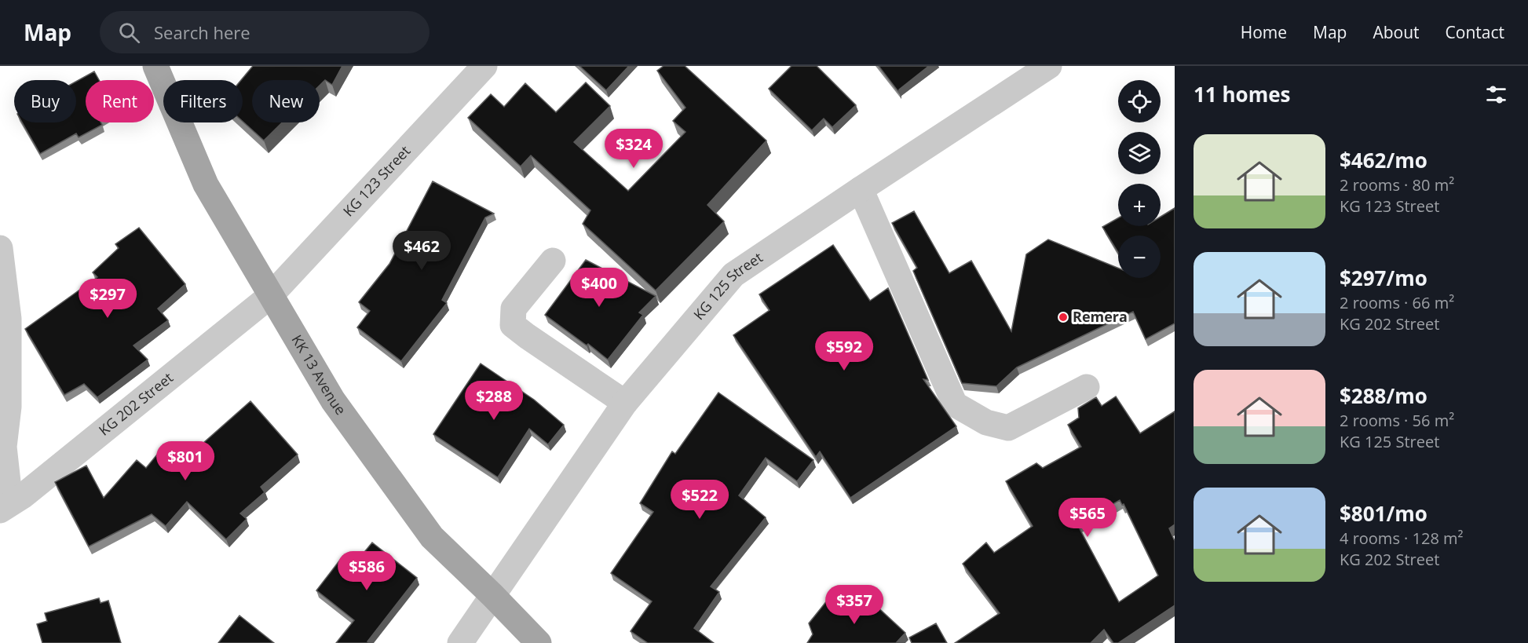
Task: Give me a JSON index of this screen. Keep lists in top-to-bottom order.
{
  "streets": {
    "main road": ["KK 13 Avenue"],
    "street": ["KG 123 Street", "KG 125 Street", "KG 202 Street"]
  },
  "crossings": [
    ["KG 123 Street", "KK 13 Avenue"],
    ["KG 123 Street", "KG 202 Street"],
    ["KG 125 Street", "KK 13 Avenue"],
    ["KK 13 Avenue", "KG 202 Street"]
  ],
  "places": ["Remera"],
  "page": {
    "header": "Map",
    "search": "Search here",
    "nav": [
      "Home",
      "Map",
      "About",
      "Contact"
    ],
    "heading": "11 homes",
    "map_buttons": ["+", "−"],
    "chip": [
      "Buy",
      "Rent",
      "Filters",
      "New"
    ],
    "list": [
      {
        "name": "$462/mo",
        "note": "2 rooms · 80 m² · KG 123 Street"
      },
      {
        "name": "$297/mo",
        "note": "2 rooms · 66 m² · KG 202 Street"
      },
      {
        "name": "$288/mo",
        "note": "2 rooms · 56 m² · KG 125 Street"
      },
      {
        "name": "$801/mo",
        "note": "4 rooms · 128 m² · KG 202 Street"
      }
    ],
    "price": [
      "$324",
      "$462",
      "$400",
      "$297",
      "$592",
      "$288",
      "$801",
      "$522",
      "$565",
      "$586",
      "$357"
    ]
  }
}
